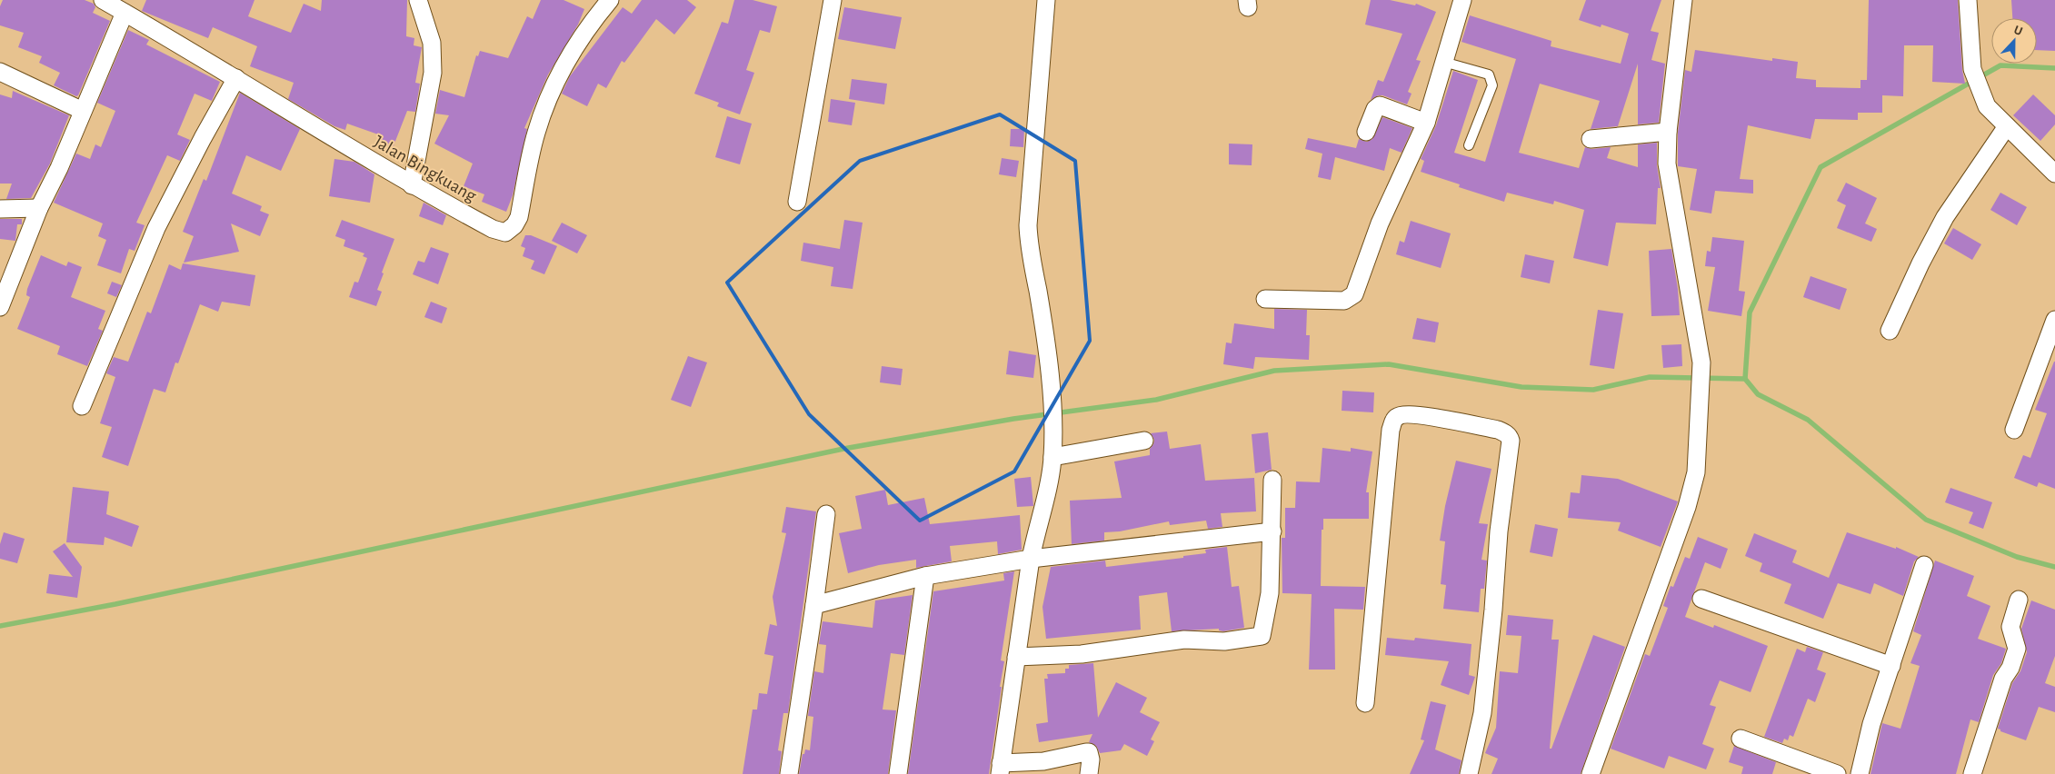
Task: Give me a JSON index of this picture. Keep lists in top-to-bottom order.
{
  "streets": {
    "street": ["Jalan Bingkuang"]
  },
  "north": "top"
}
